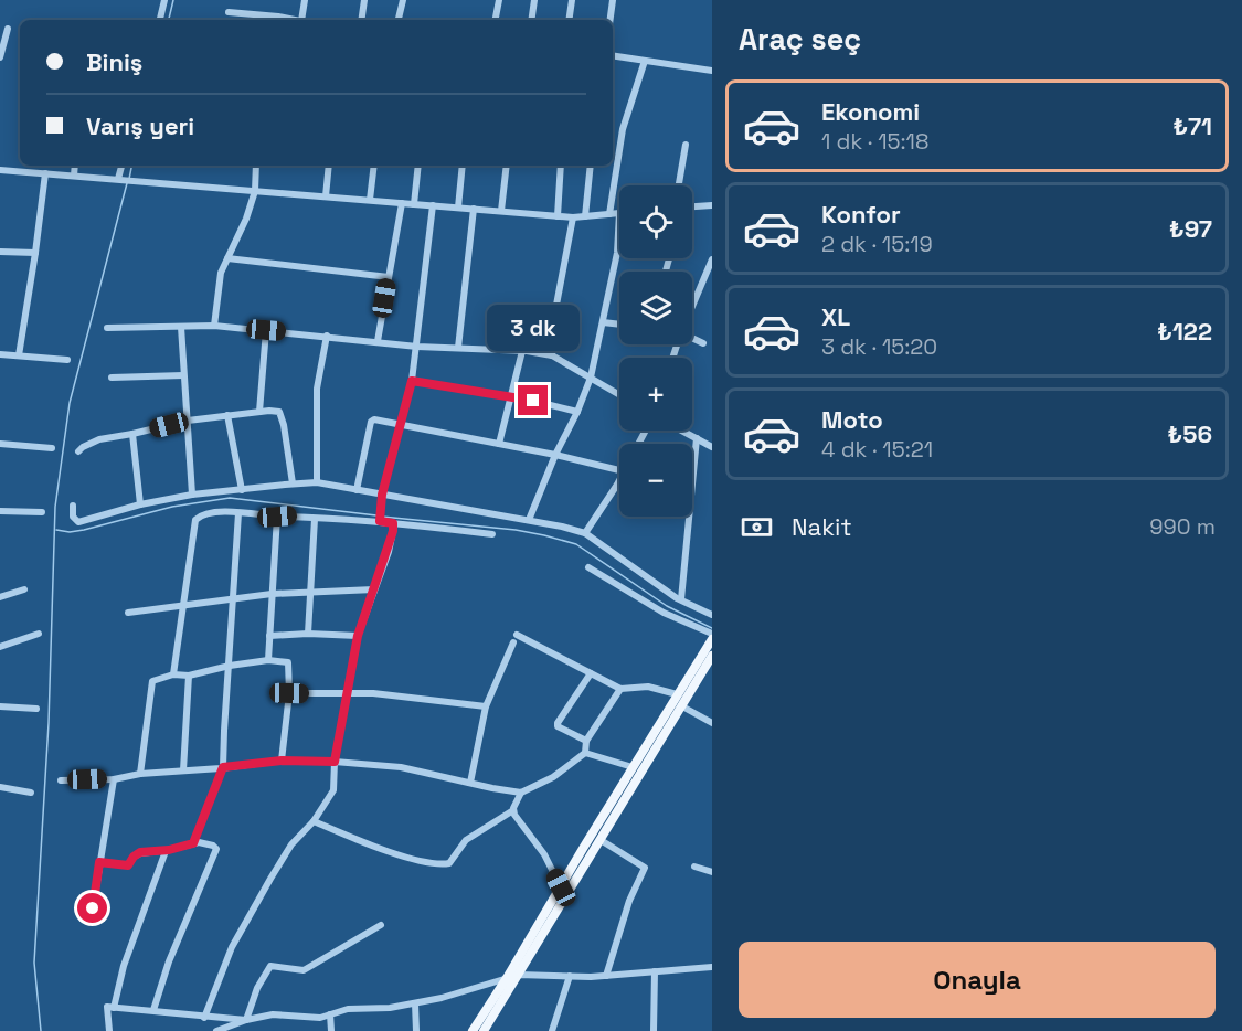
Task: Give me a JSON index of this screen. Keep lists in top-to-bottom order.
{
  "page": {
    "heading": "Araç seç",
    "banner": ["Biniş", "Varış yeri"],
    "list": [
      {
        "name": "Ekonomi",
        "note": "1 dk · 15:18",
        "value": "₺71"
      },
      {
        "name": "Konfor",
        "note": "2 dk · 15:19",
        "value": "₺97"
      },
      {
        "name": "XL",
        "note": "3 dk · 15:20",
        "value": "₺122"
      },
      {
        "name": "Moto",
        "note": "4 dk · 15:21",
        "value": "₺56"
      }
    ],
    "map_buttons": ["+", "−"],
    "bubble": "3 dk",
    "pay": ["Nakit", "990 m"],
    "buttons": "Onayla"
  }
}
